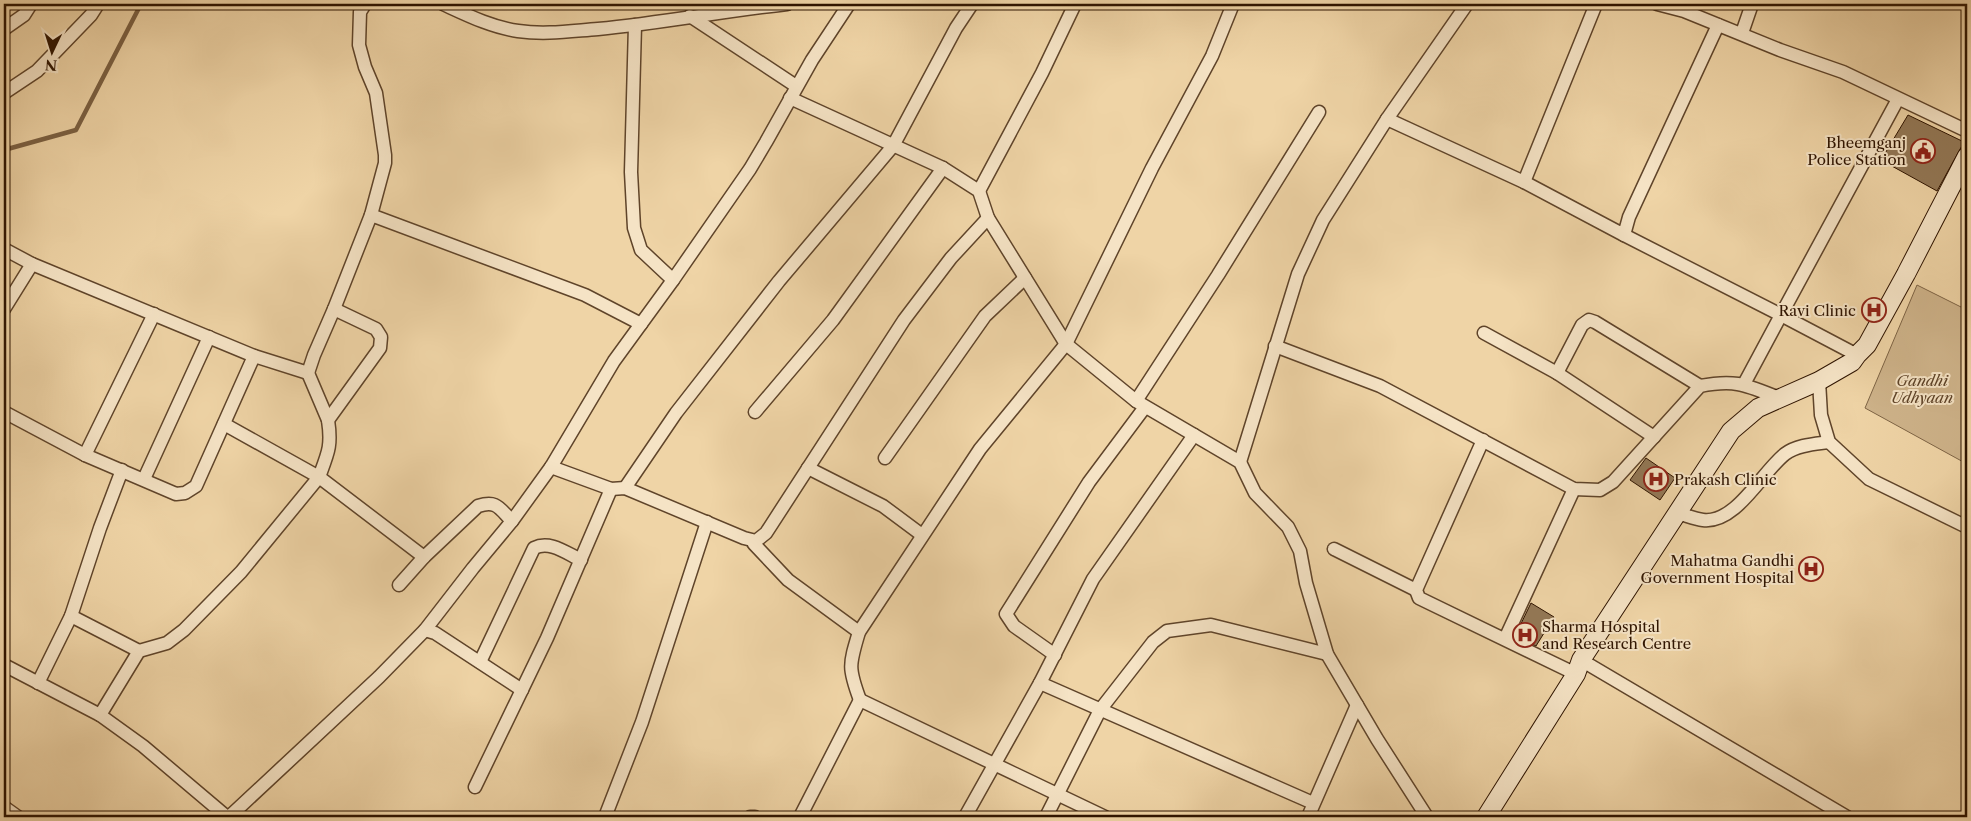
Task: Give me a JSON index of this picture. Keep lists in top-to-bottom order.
{
  "parks": ["Gandhi Udhyaan"],
  "places": {
    "public building": ["Bheemganj Police Station"],
    "hospital": [
      "Ravi Clinic",
      "Prakash Clinic",
      "Mahatma Gandhi Government Hospital",
      "Sharma Hospital and Research Centre"
    ]
  },
  "north": "bottom"
}
